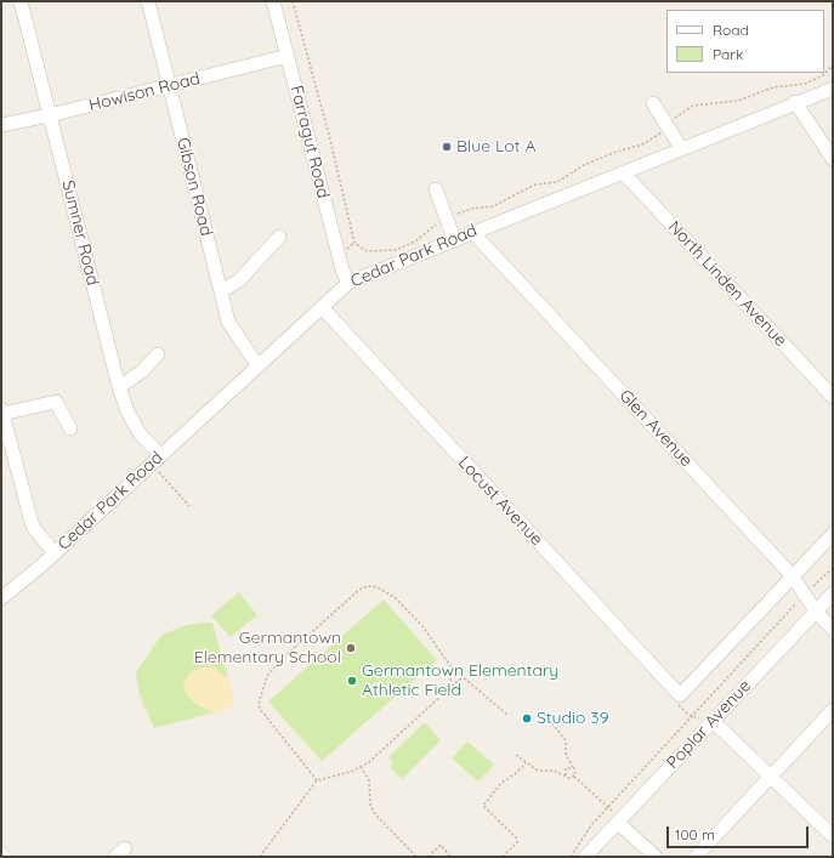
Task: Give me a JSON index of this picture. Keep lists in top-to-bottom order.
{
  "streets": {
    "street": [
      "Howison Road",
      "Farragut Road",
      "Gibson Road",
      "Sumner Road",
      "Cedar Park Road",
      "North Linden Avenue",
      "Glen Avenue",
      "Locust Avenue",
      "Poplar Avenue"
    ]
  },
  "crossings": [
    ["Howison Road", "Farragut Road"],
    ["Howison Road", "Gibson Road"],
    ["Howison Road", "Sumner Road"],
    ["Farragut Road", "Cedar Park Road"],
    ["Gibson Road", "Cedar Park Road"],
    ["Sumner Road", "Cedar Park Road"],
    ["Cedar Park Road", "North Linden Avenue"],
    ["Cedar Park Road", "Glen Avenue"],
    ["Cedar Park Road", "Locust Avenue"],
    ["Glen Avenue", "Poplar Avenue"]
  ],
  "places": [
    "Blue Lot A",
    "Germantown Elementary School",
    "Germantown Elementary Athletic Field",
    "Studio 39"
  ],
  "legend": ["Road", "Park"],
  "scale_bar": "100 m"
}
